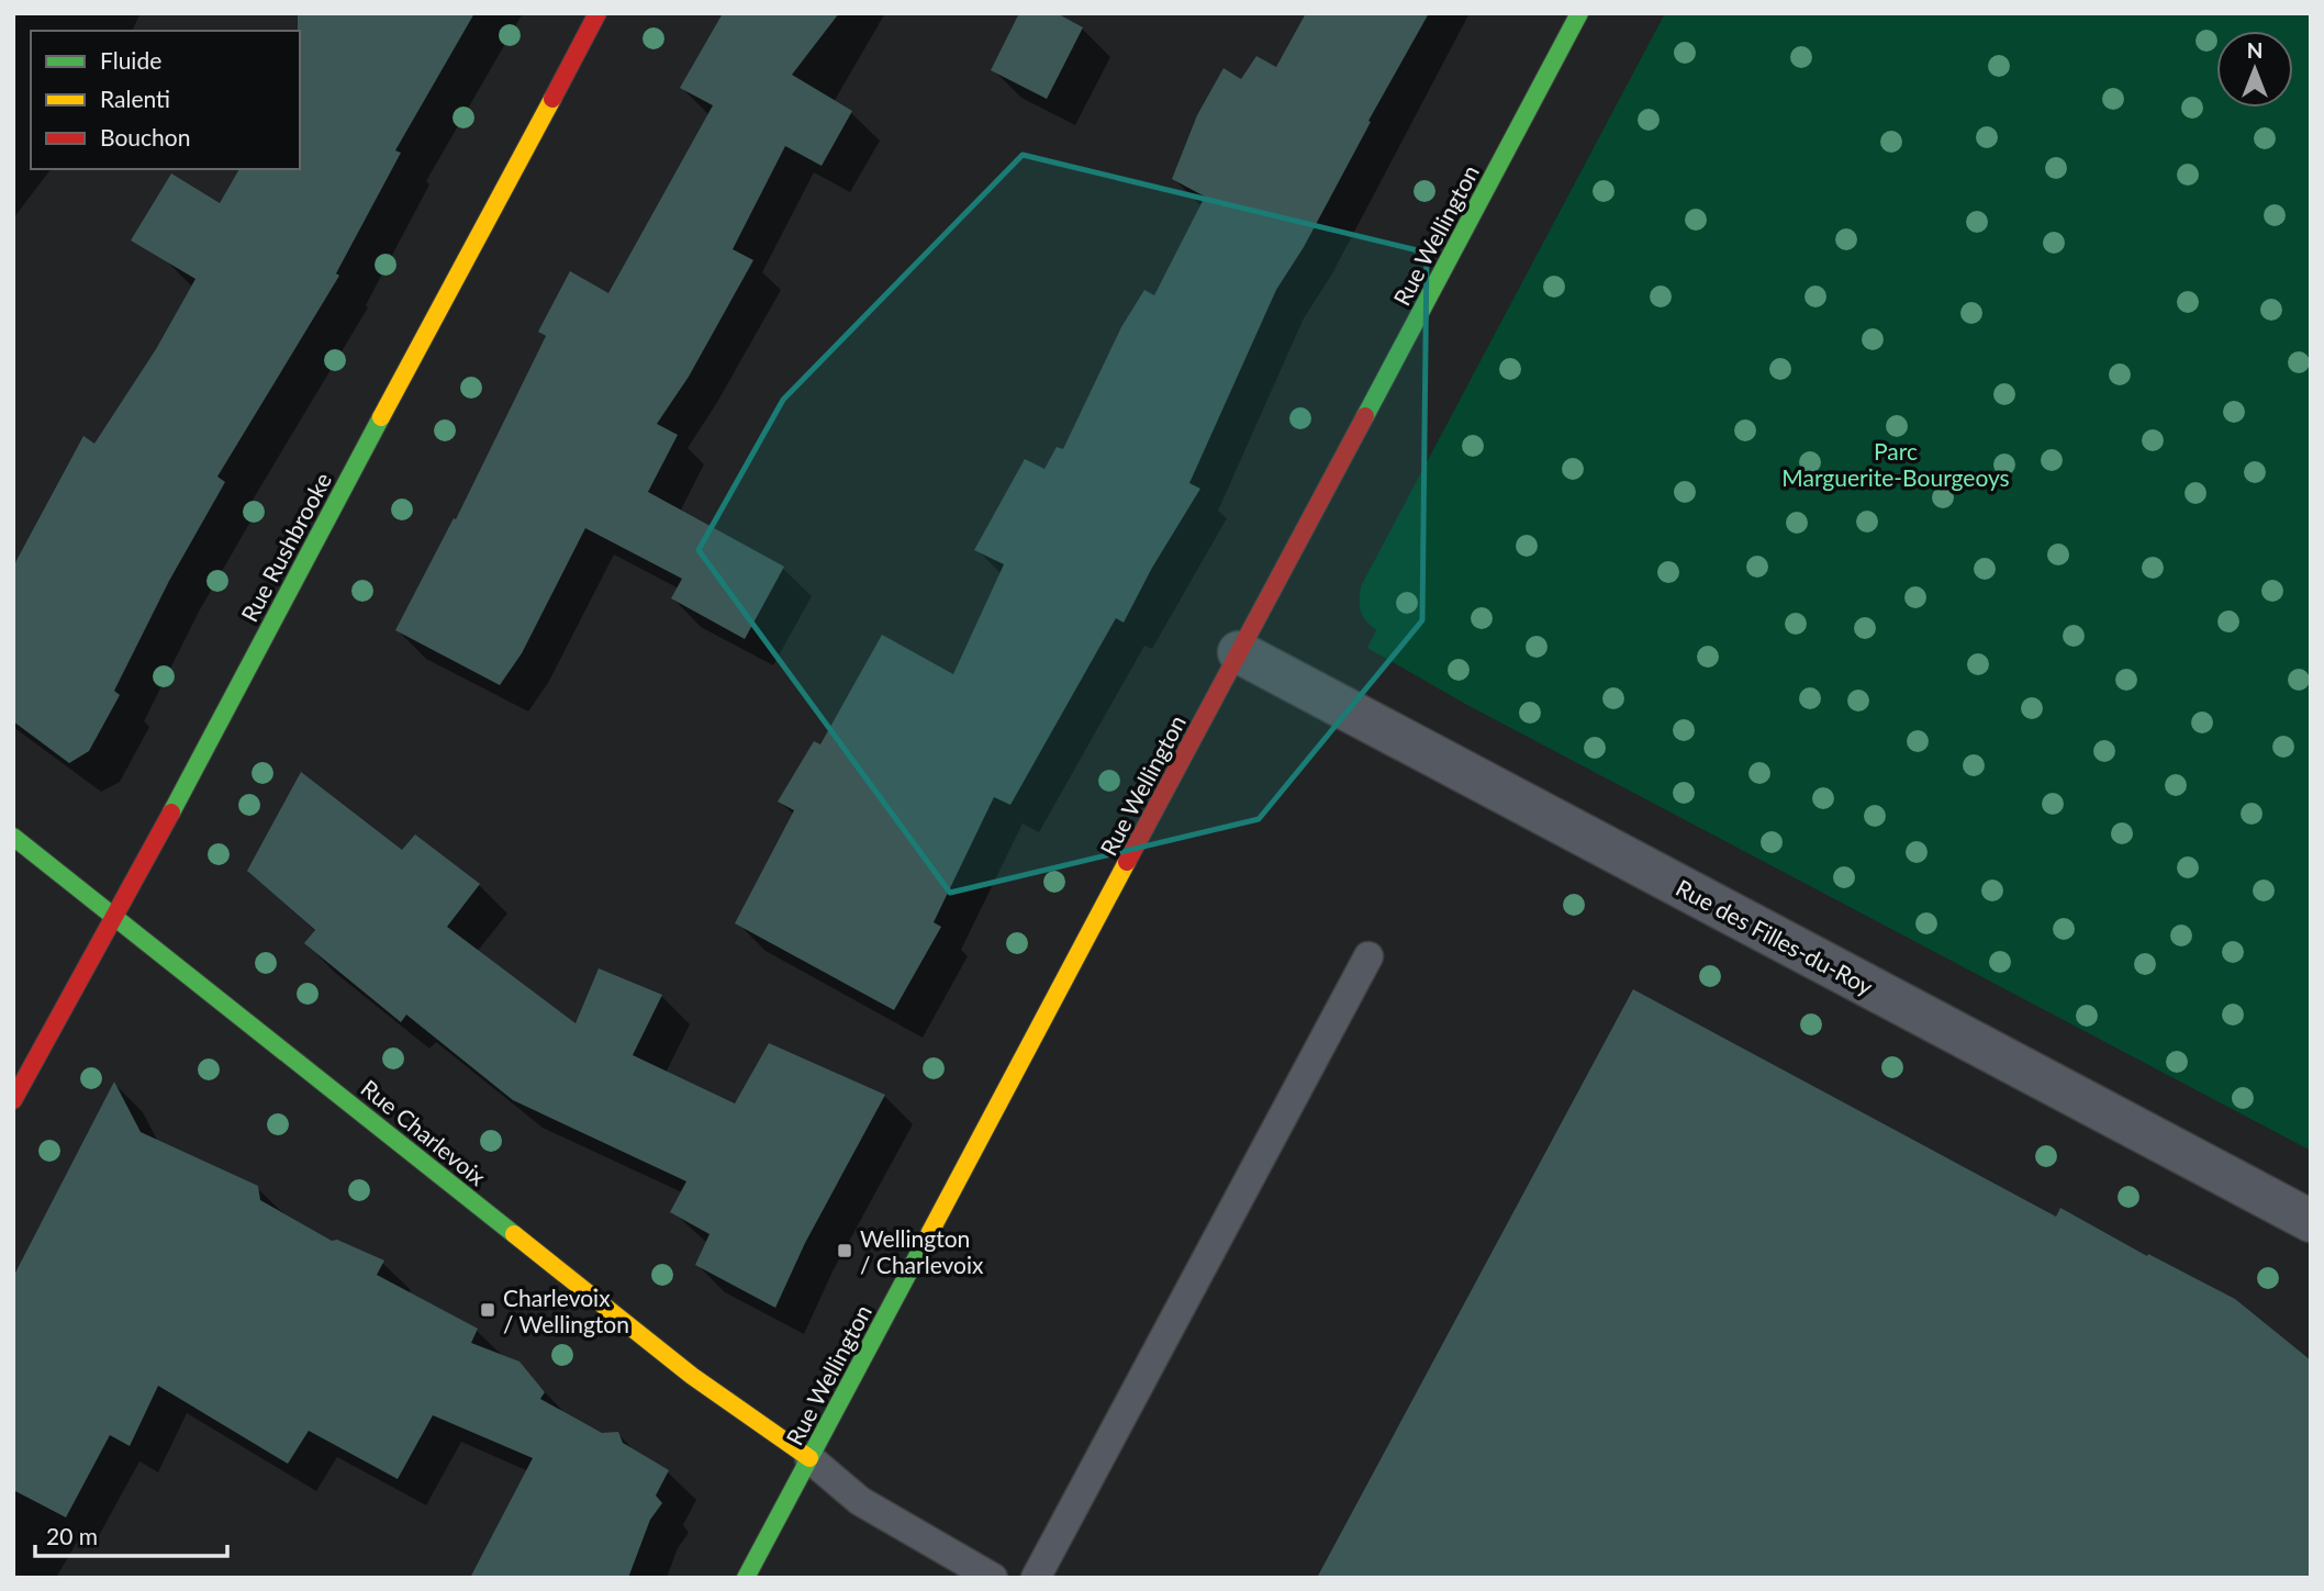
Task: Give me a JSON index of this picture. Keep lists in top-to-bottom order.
{
  "streets": {
    "street": [
      "Rue Wellington",
      "Rue Rushbrooke",
      "Rue des Filles-du-Roy",
      "Rue Charlevoix"
    ]
  },
  "crossings": [
    ["Rue Wellington", "Rue des Filles-du-Roy"],
    ["Rue Wellington", "Rue Charlevoix"],
    ["Rue Rushbrooke", "Rue Charlevoix"]
  ],
  "parks": ["Parc Marguerite-Bourgeoys"],
  "places": {
    "transit": ["Wellington / Charlevoix", "Charlevoix / Wellington"]
  },
  "legend": ["Fluide", "Ralenti", "Bouchon"],
  "scale_bar": "20 m",
  "north": "top"
}
